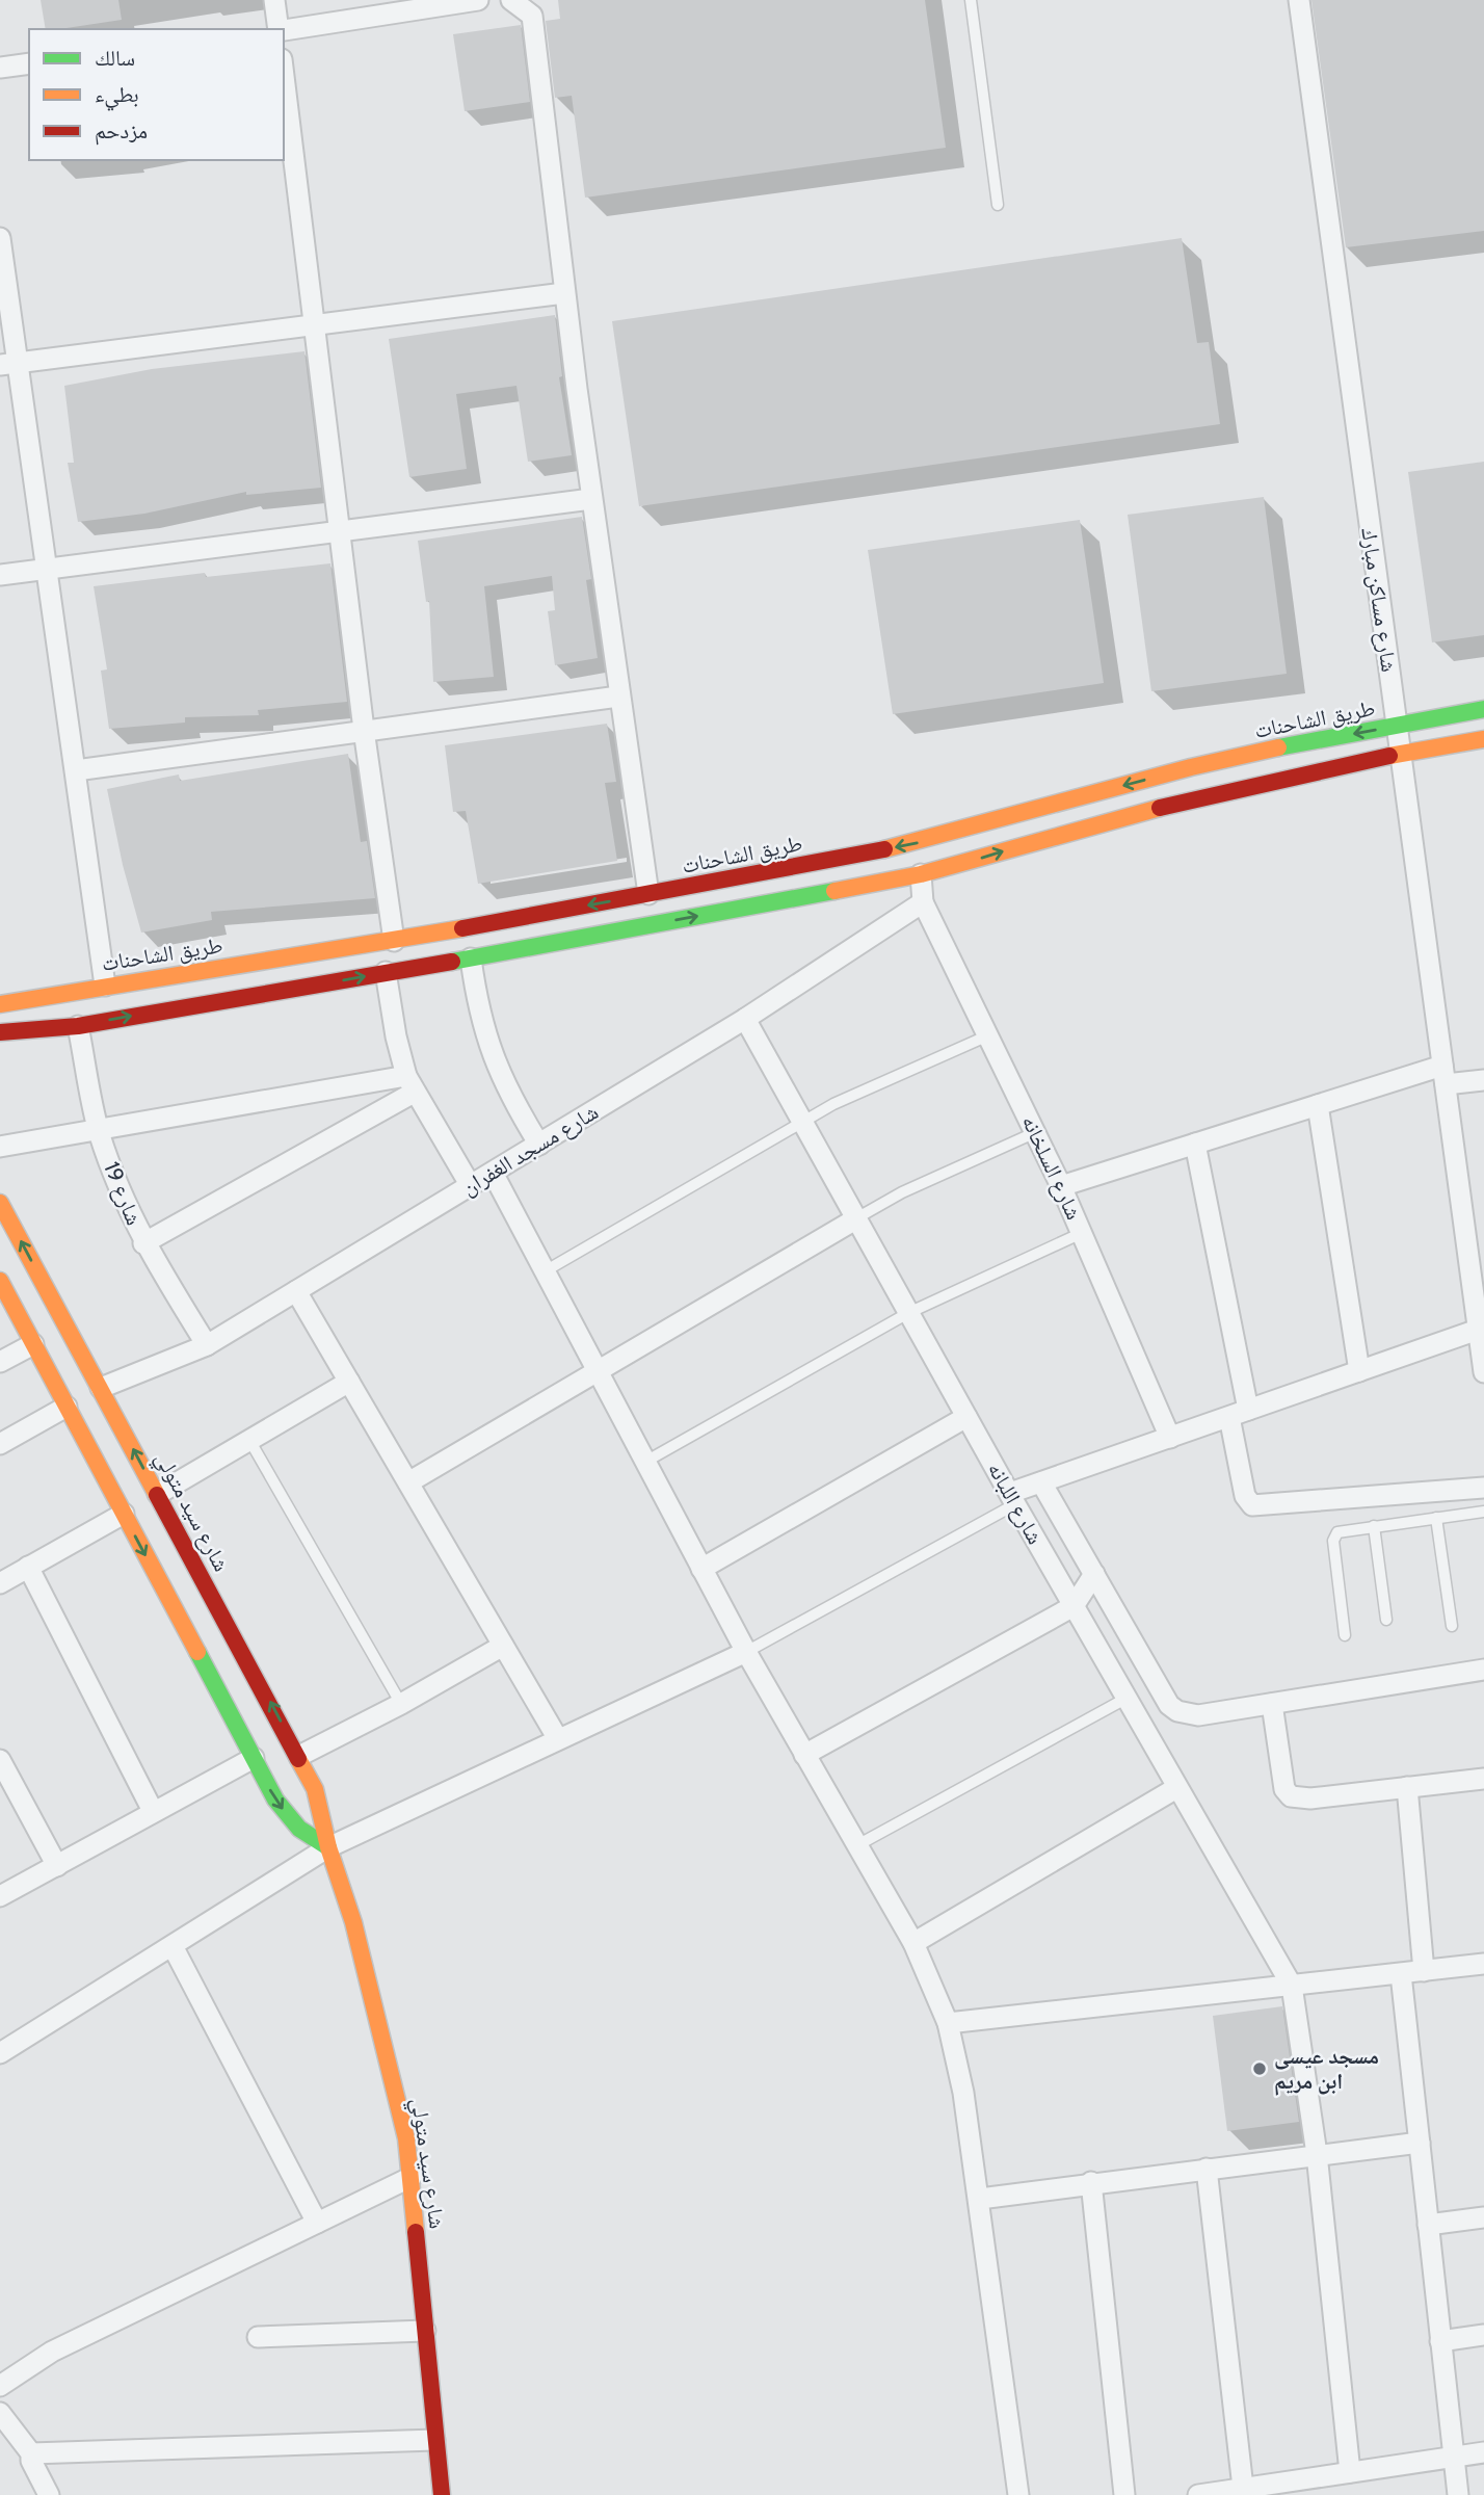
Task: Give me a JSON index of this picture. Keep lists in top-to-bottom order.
{
  "streets": {
    "main road": ["طريق الشاحنات", "شارع سيد متولي"],
    "street": [
      "شارع مساكن مبارك",
      "شارع مسجد الغفران",
      "شارع السلخانه",
      "شارع 19",
      "شارع اللبانه"
    ]
  },
  "crossings": [
    ["شارع مساكن مبارك", "طريق الشاحنات"],
    ["شارع مسجد الغفران", "شارع السلخانه"],
    ["شارع مسجد الغفران", "شارع 19"],
    ["شارع مسجد الغفران", "شارع اللبانه"],
    ["شارع مسجد الغفران", "شارع سيد متولي"]
  ],
  "places": ["مسجد عيسى ابن مريم"],
  "legend": ["سالك", "بطيء", "مزدحم"]
}
